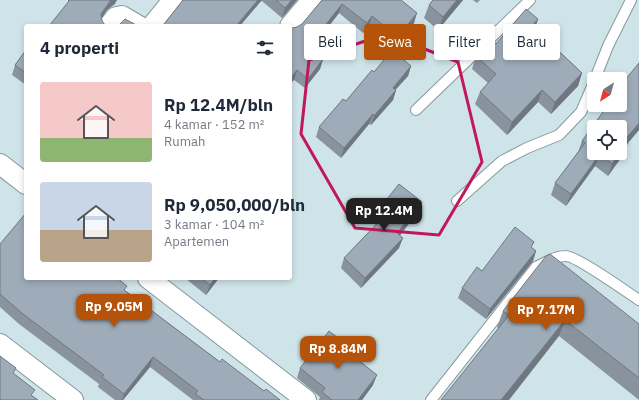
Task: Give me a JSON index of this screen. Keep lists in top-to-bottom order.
{
  "north": "bottom left",
  "page": {
    "chip": [
      "Beli",
      "Sewa",
      "Filter",
      "Baru"
    ],
    "heading": "4 properti",
    "list": [
      {
        "name": "Rp 12.4M/bln",
        "note": "4 kamar · 152 m² · Rumah"
      },
      {
        "name": "Rp 9,050,000/bln",
        "note": "3 kamar · 104 m² · Apartemen"
      }
    ],
    "price": [
      "Rp 12.4M",
      "Rp 9.05M",
      "Rp 7.17M",
      "Rp 8.84M"
    ]
  }
}
